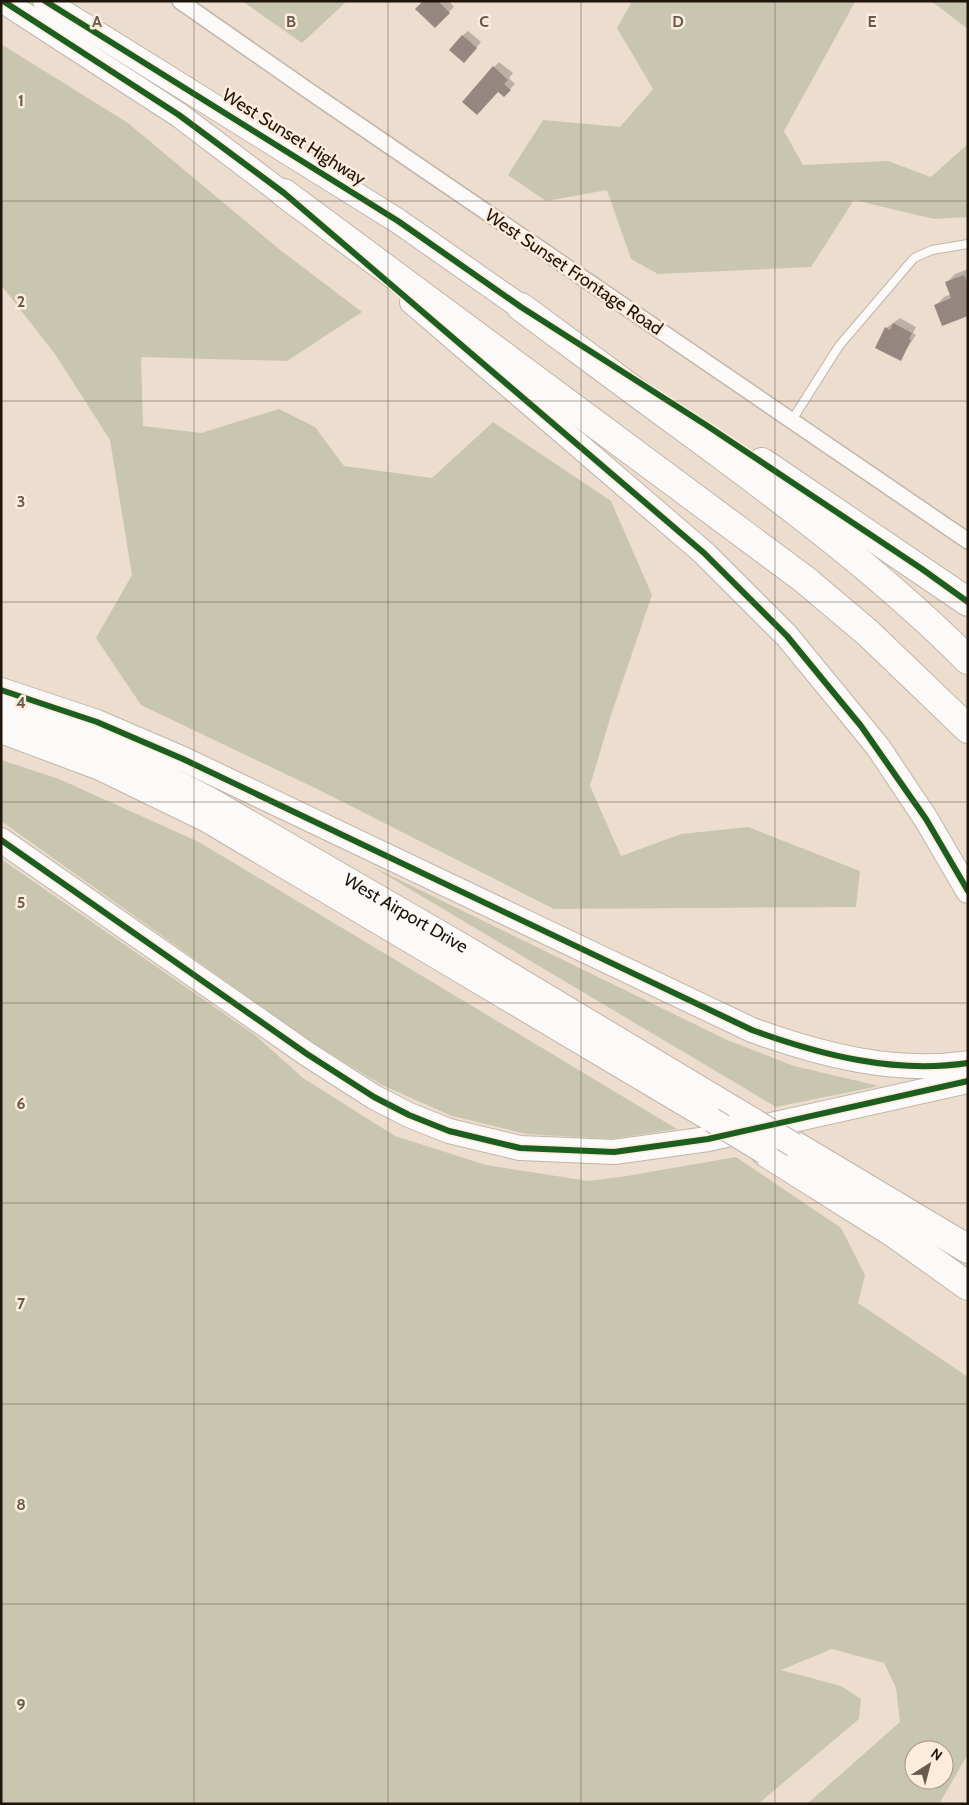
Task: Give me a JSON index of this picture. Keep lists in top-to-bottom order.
{
  "streets": {
    "main road": ["West Sunset Highway", "West Airport Drive"],
    "street": ["West Sunset Frontage Road"]
  },
  "north": "top right",
  "grid": {
    "columns": [
      "A",
      "B",
      "C",
      "D",
      "E"
    ],
    "rows": [
      "1",
      "2",
      "3",
      "4",
      "5",
      "6",
      "7",
      "8",
      "9"
    ]
  }
}
